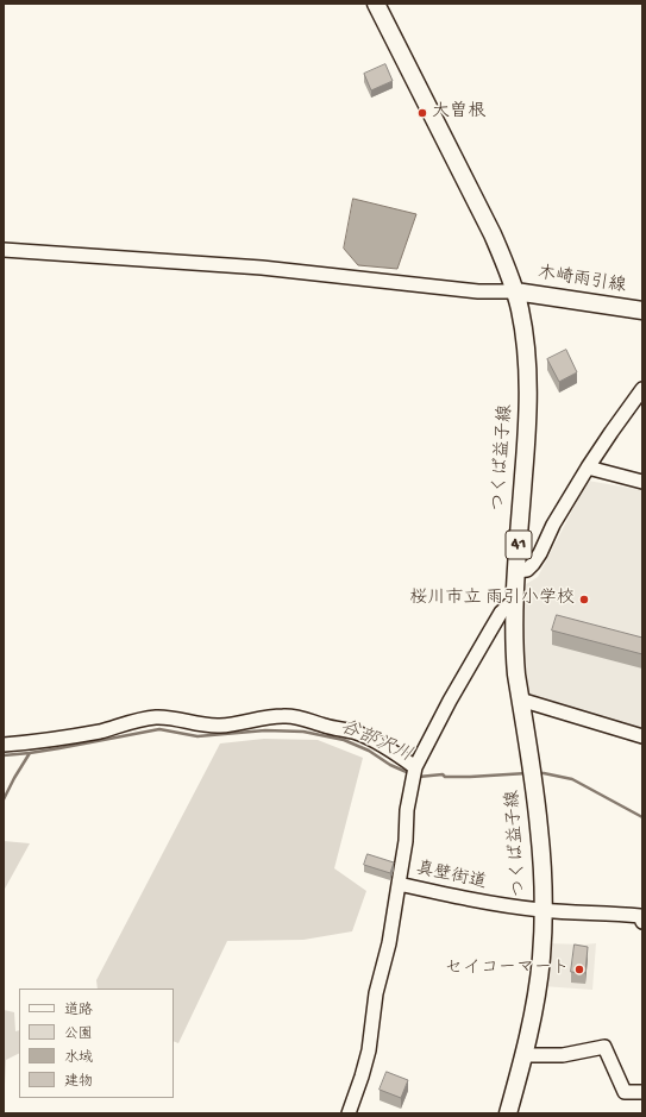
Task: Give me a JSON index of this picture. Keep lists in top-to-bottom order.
{
  "streets": {
    "main road": ["木崎雨引線", "つくば益子線", "41"],
    "street": ["真壁街道"]
  },
  "crossings": [
    ["木崎雨引線", "つくば益子線"],
    ["つくば益子線", "真壁街道"]
  ],
  "water": ["谷部沢川"],
  "places": ["大曽根", "桜川市立 雨引小学校", "セイコーマート"],
  "legend": [
    "道路",
    "公園",
    "水域",
    "建物"
  ]
}
